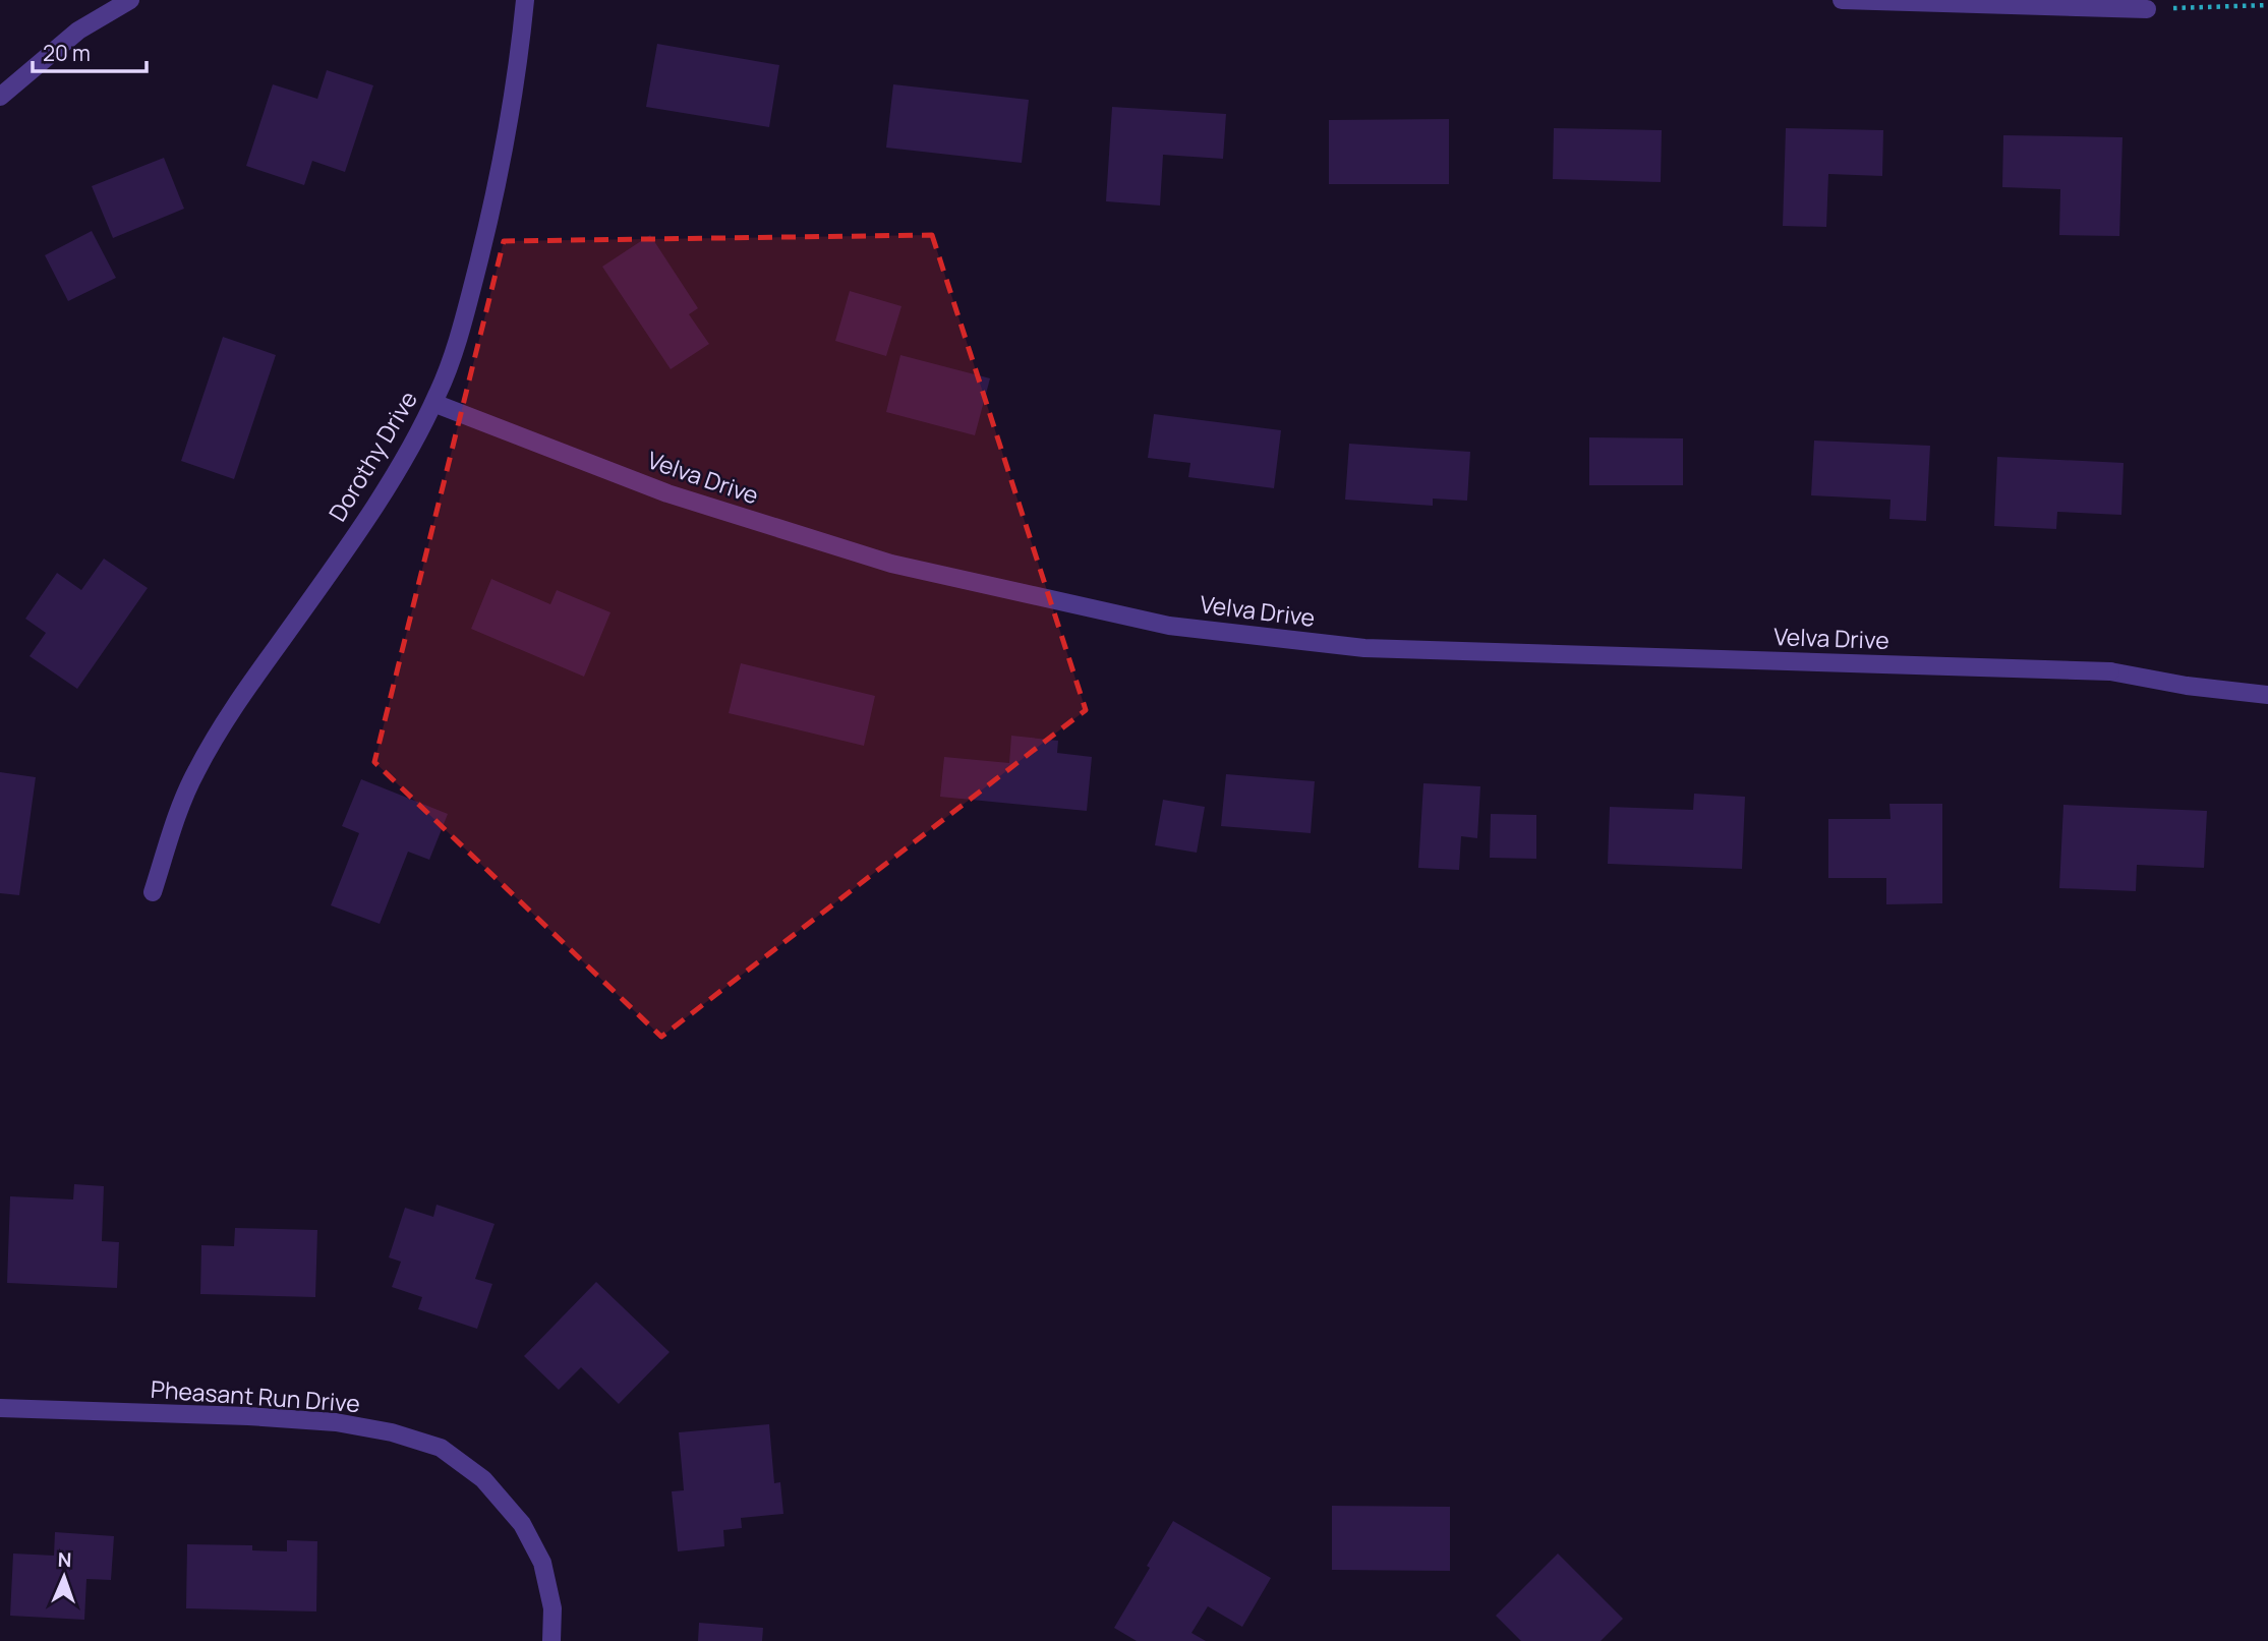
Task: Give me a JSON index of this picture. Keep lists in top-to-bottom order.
{
  "streets": {
    "street": ["Dorothy Drive", "Velva Drive", "Pheasant Run Drive"]
  },
  "crossings": [
    ["Dorothy Drive", "Velva Drive"]
  ],
  "scale_bar": "20 m",
  "north": "top"
}
